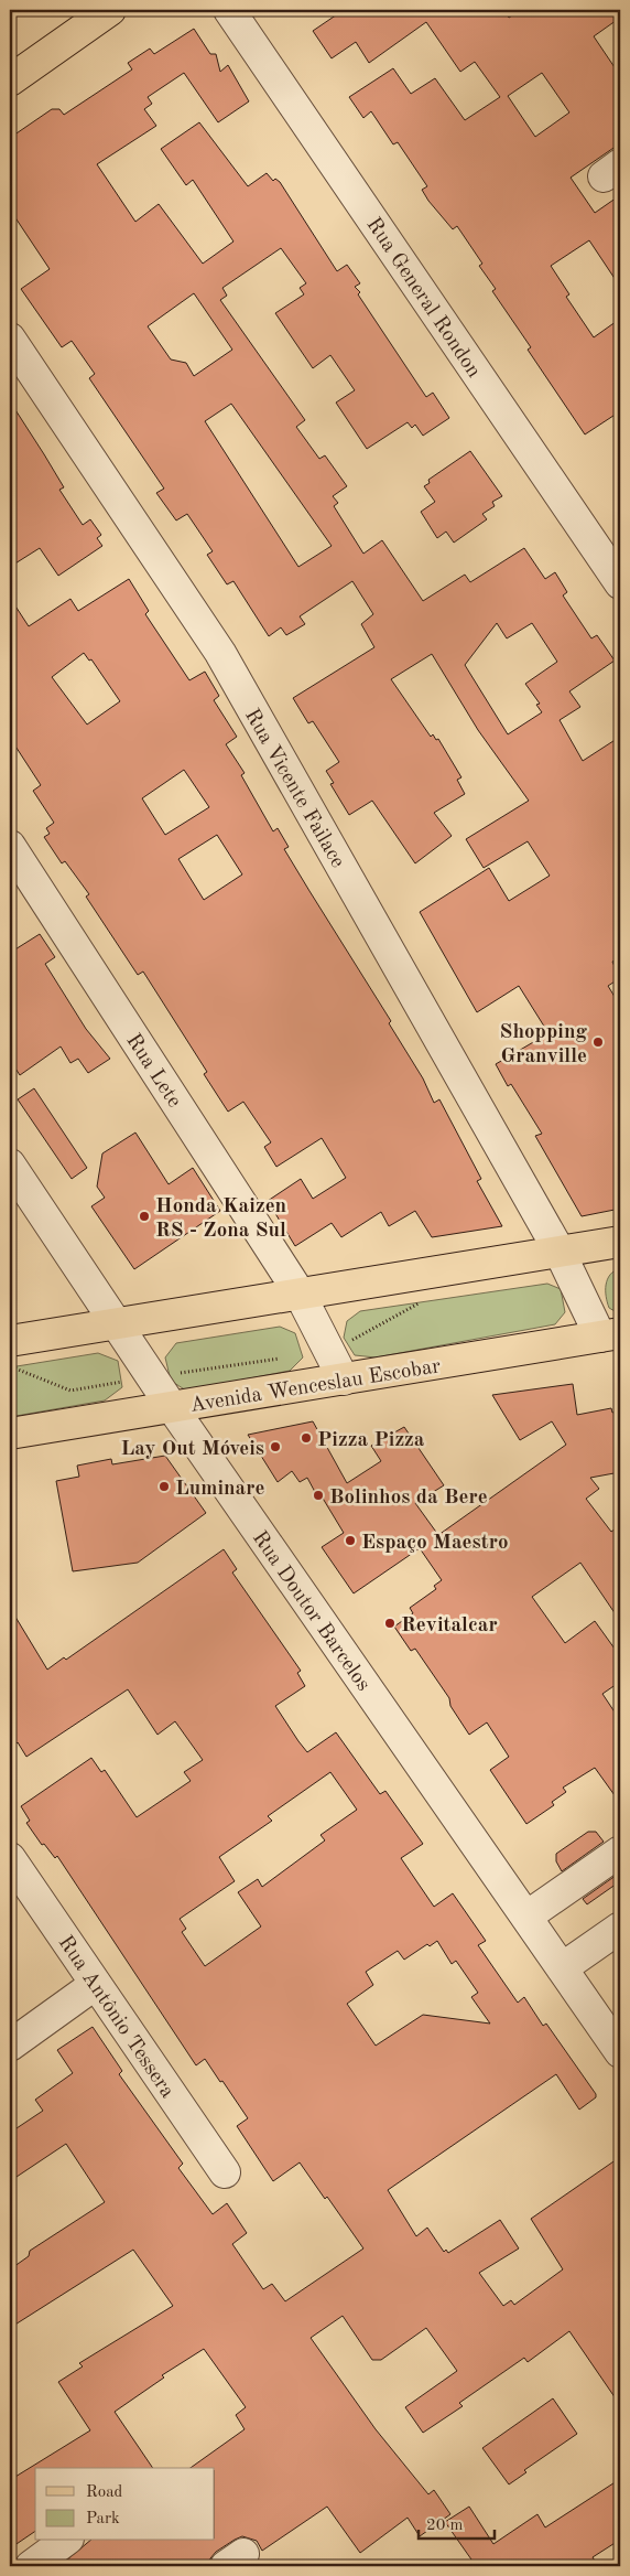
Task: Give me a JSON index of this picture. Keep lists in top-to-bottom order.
{
  "streets": {
    "main road": ["Avenida Wenceslau Escobar"],
    "street": [
      "Rua General Rondon",
      "Rua Vicente Failace",
      "Rua Lete",
      "Rua Doutor Barcelos",
      "Rua Antônio Tessera"
    ]
  },
  "crossings": [
    ["Rua Vicente Failace", "Avenida Wenceslau Escobar"],
    ["Rua Lete", "Avenida Wenceslau Escobar"],
    ["Avenida Wenceslau Escobar", "Rua Doutor Barcelos"]
  ],
  "places": [
    "Shopping Granville",
    "Honda Kaizen RS - Zona Sul",
    "Pizza Pizza",
    "Lay Out Móveis",
    "Luminare",
    "Bolinhos da Bere",
    "Espaço Maestro",
    "Revitalcar"
  ],
  "legend": ["Road", "Park"],
  "scale_bar": "20 m"
}
